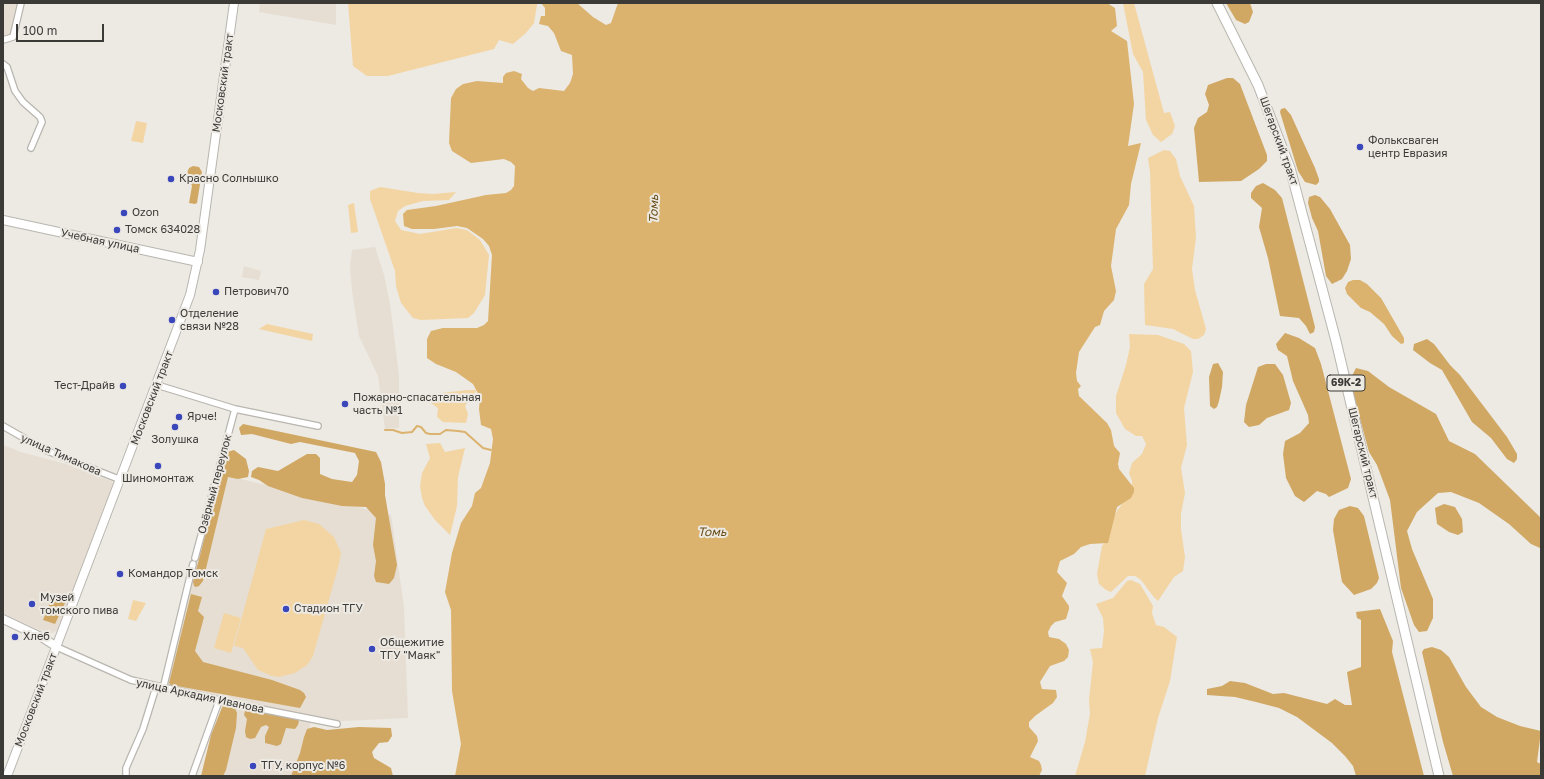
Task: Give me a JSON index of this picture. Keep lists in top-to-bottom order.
{
  "streets": {
    "main road": [
      "Московский тракт",
      "Шегарский тракт",
      "Учебная улица",
      "69К-2",
      "улица Аркадия Иванова"
    ],
    "street": ["улица Тимакова", "Озёрный переулок"]
  },
  "crossings": [
    ["Московский тракт", "Учебная улица"],
    ["Московский тракт", "улица Тимакова"],
    ["Московский тракт", "улица Аркадия Иванова"],
    ["Озёрный переулок", "улица Аркадия Иванова"]
  ],
  "water": ["Томь"],
  "places": [
    "Фольксваген центр Евразия",
    "Красно Солнышко",
    "Ozon",
    "Томск 634028",
    "Петрович70",
    "Отделение связи №28",
    "Тест-Драйв",
    "Пожарно-спасательная часть №1",
    "Ярче!",
    "Золушка",
    "Шиномонтаж",
    "Командор Томск",
    "Музей томского пива",
    "Стадион ТГУ",
    "Хлеб",
    "Общежитие ТГУ \"Маяк\"",
    "ТГУ, корпус №6"
  ],
  "scale_bar": "100 m"
}
